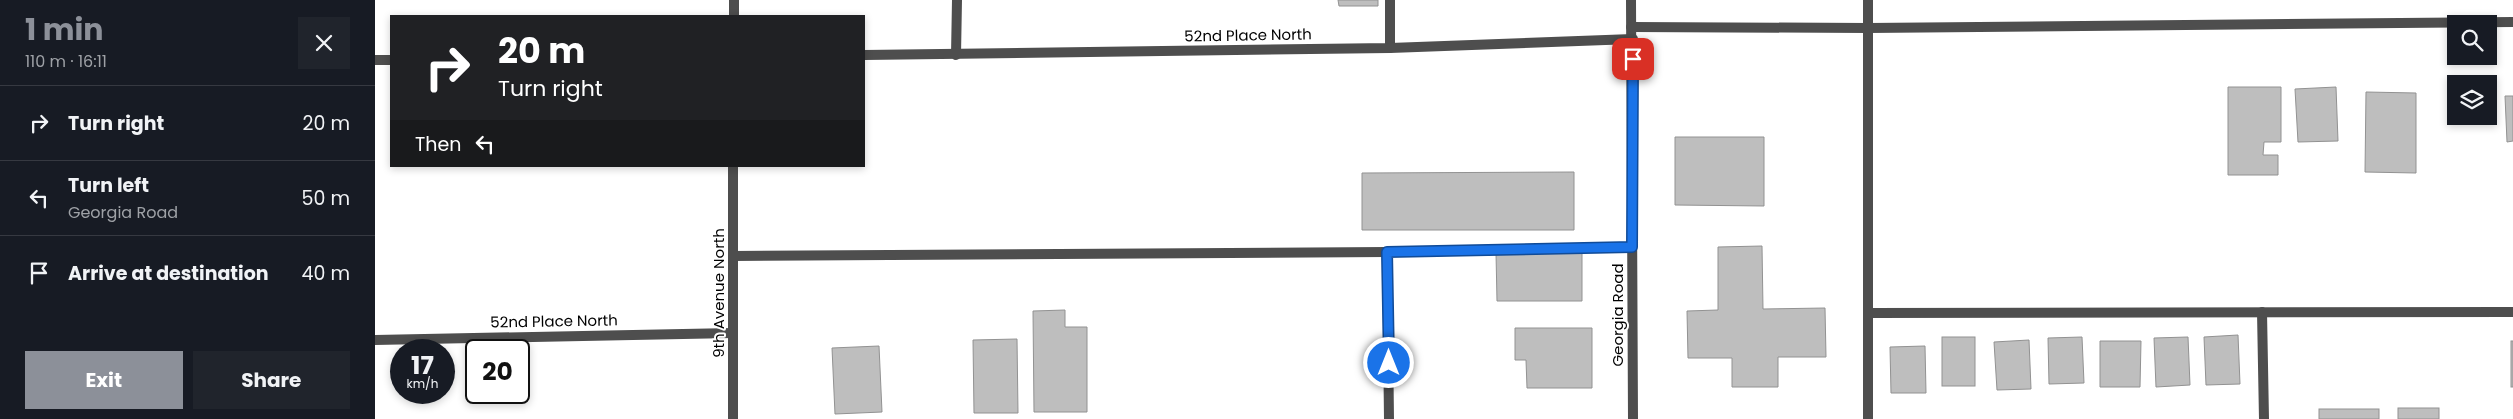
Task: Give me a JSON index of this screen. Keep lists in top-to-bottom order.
{
  "streets": {
    "street": ["52nd Place North", "9th Avenue North", "Georgia Road"]
  },
  "crossings": [
    ["52nd Place North", "9th Avenue North"],
    ["52nd Place North", "Georgia Road"]
  ],
  "page": {
    "heading": ["1 min", "110 m · 16:11"],
    "turn": ["20 m", "Turn right"],
    "list": [
      {
        "name": "Turn right",
        "value": "20 m"
      },
      {
        "name": "Turn left",
        "note": "Georgia Road",
        "value": "50 m"
      },
      {
        "name": "Arrive at destination",
        "value": "40 m"
      }
    ],
    "then": "Then",
    "speed": "17 km/h",
    "limit": "20",
    "buttons": ["Exit", "Share"]
  }
}
